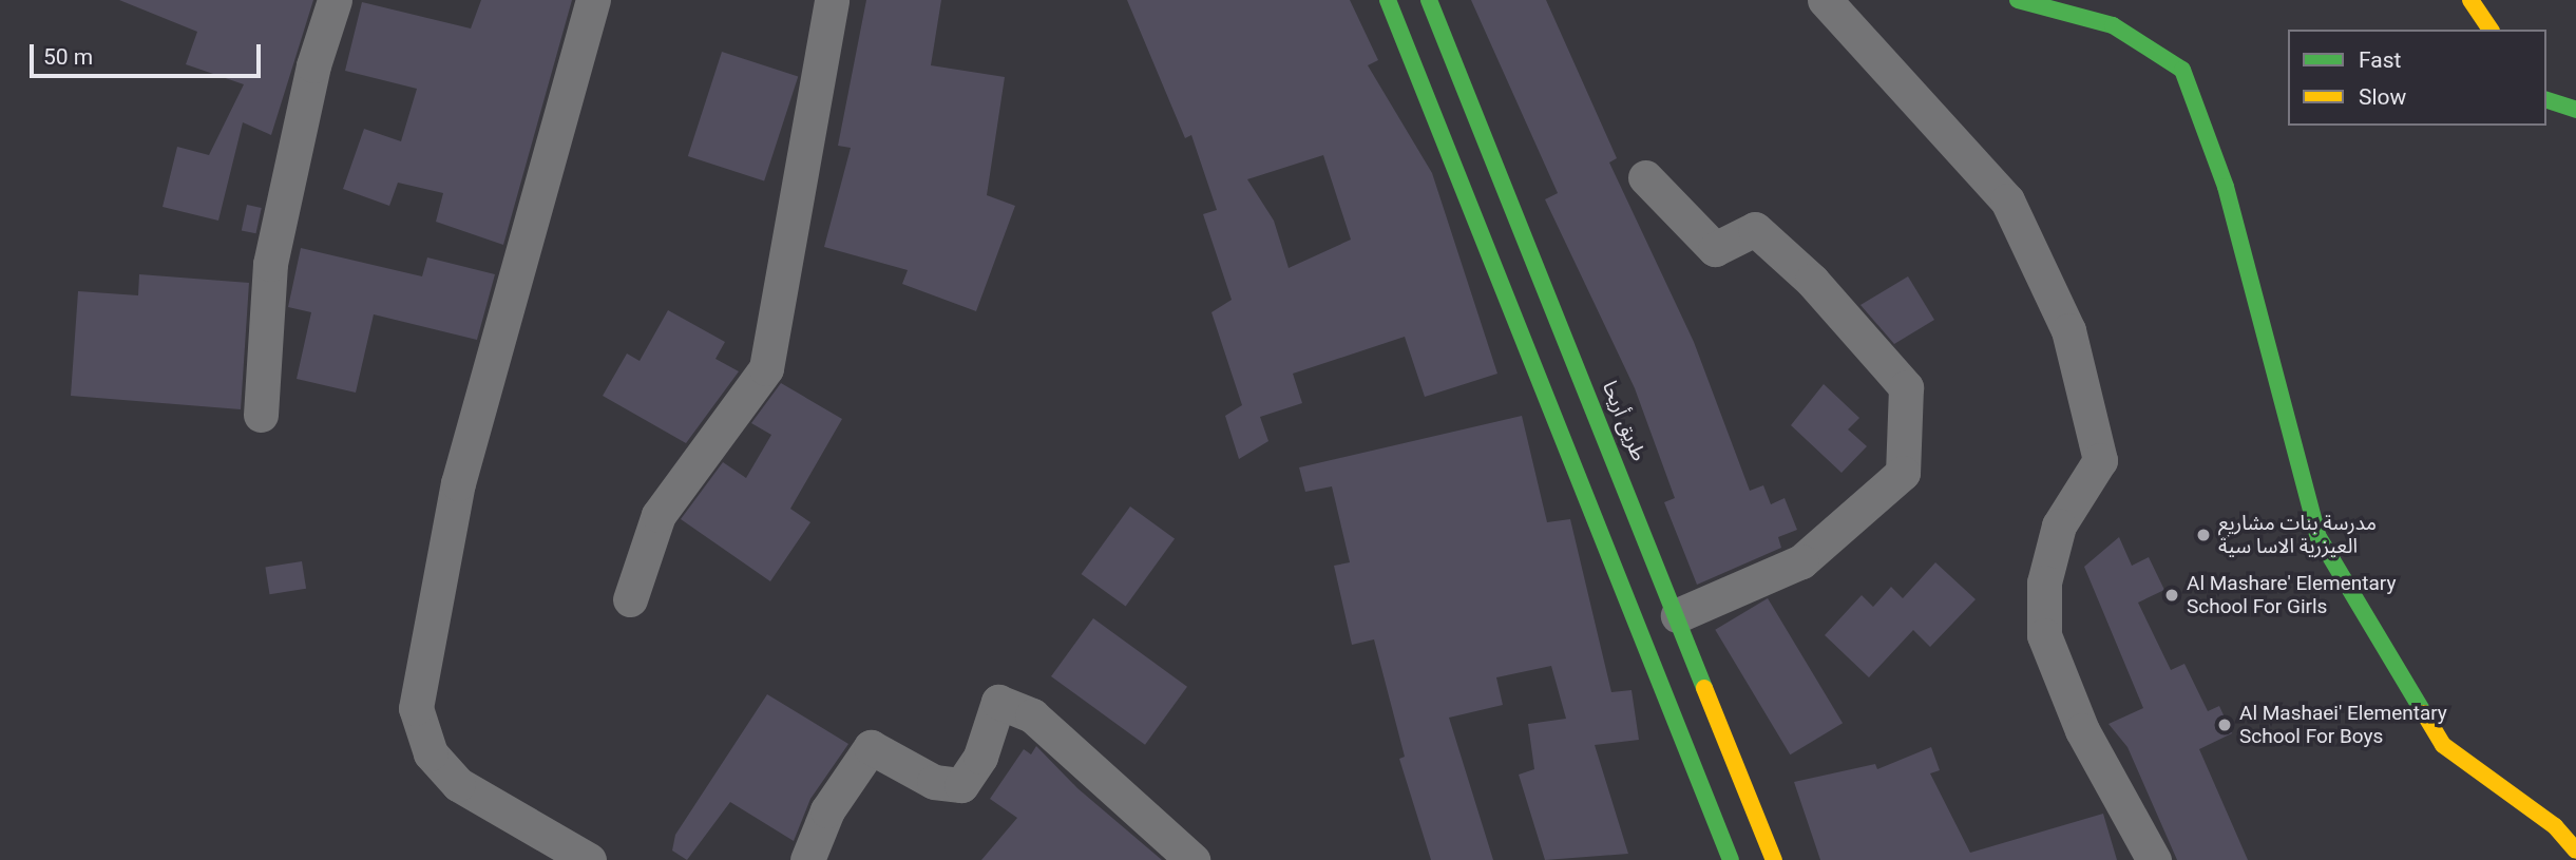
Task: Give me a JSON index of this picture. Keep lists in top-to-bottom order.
{
  "streets": {
    "main road": ["طريق أريحا"]
  },
  "places": ["مدرسة بنات مشاريع العيزرية الاسا سية", "Al Mashare' Elementary School For Girls", "Al Mashaei' Elementary School For Boys"],
  "legend": ["Fast", "Slow"],
  "scale_bar": "50 m"
}
